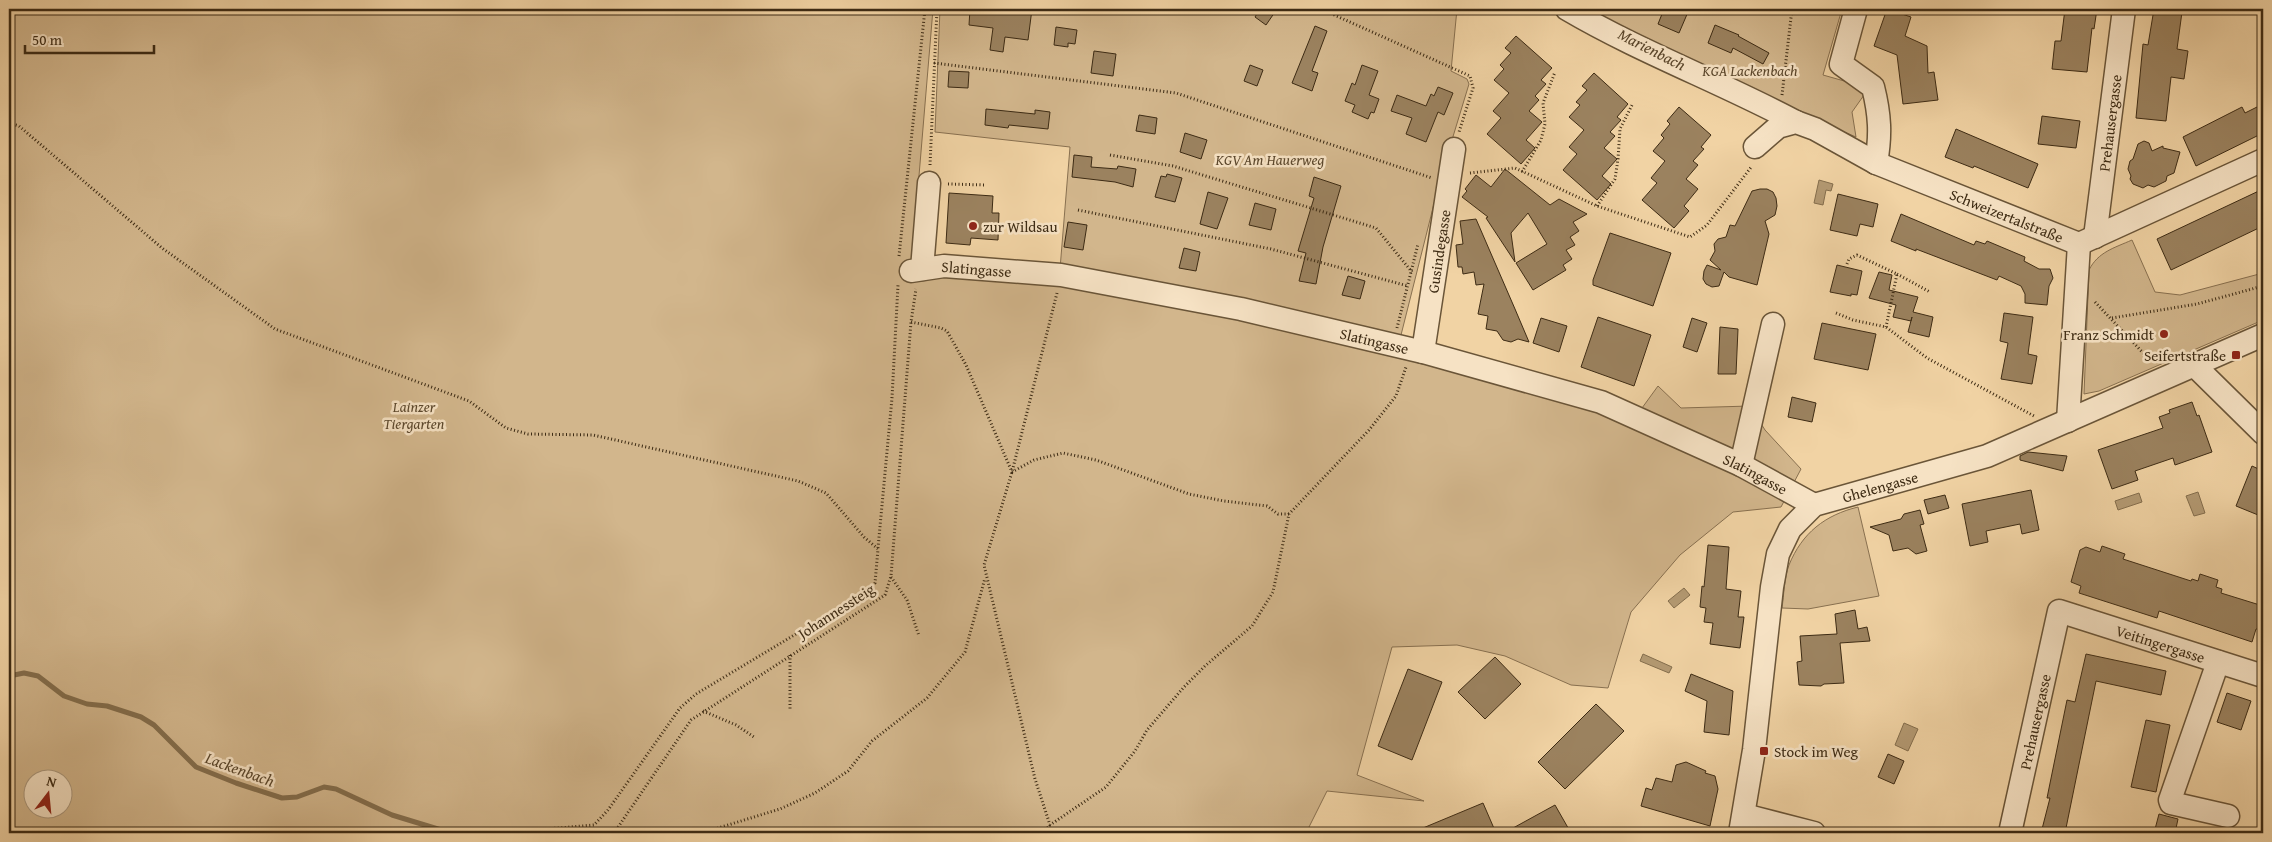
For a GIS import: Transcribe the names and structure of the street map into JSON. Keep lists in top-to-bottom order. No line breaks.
{"streets":{"street":["Prehausergasse","Schweizertalstraße","Gusindegasse","Slatingasse","Ghelengasse","Veitingergasse"],"path":["Johannessteig"]},"crossings":[["Prehausergasse","Schweizertalstraße"],["Prehausergasse","Ghelengasse"],["Prehausergasse","Veitingergasse"],["Gusindegasse","Slatingasse"],["Slatingasse","Ghelengasse"],["Slatingasse","Johannessteig"]],"water":["Marienbach","Lackenbach"],"parks":["KGA Lackenbach","KGV Am Hauerweg","Lainzer Tiergarten"],"places":{"other":["zur Wildsau","Franz Schmidt"],"transit":["Seifertstraße","Stock im Weg"]},"scale_bar":"50 m","north":"top"}
